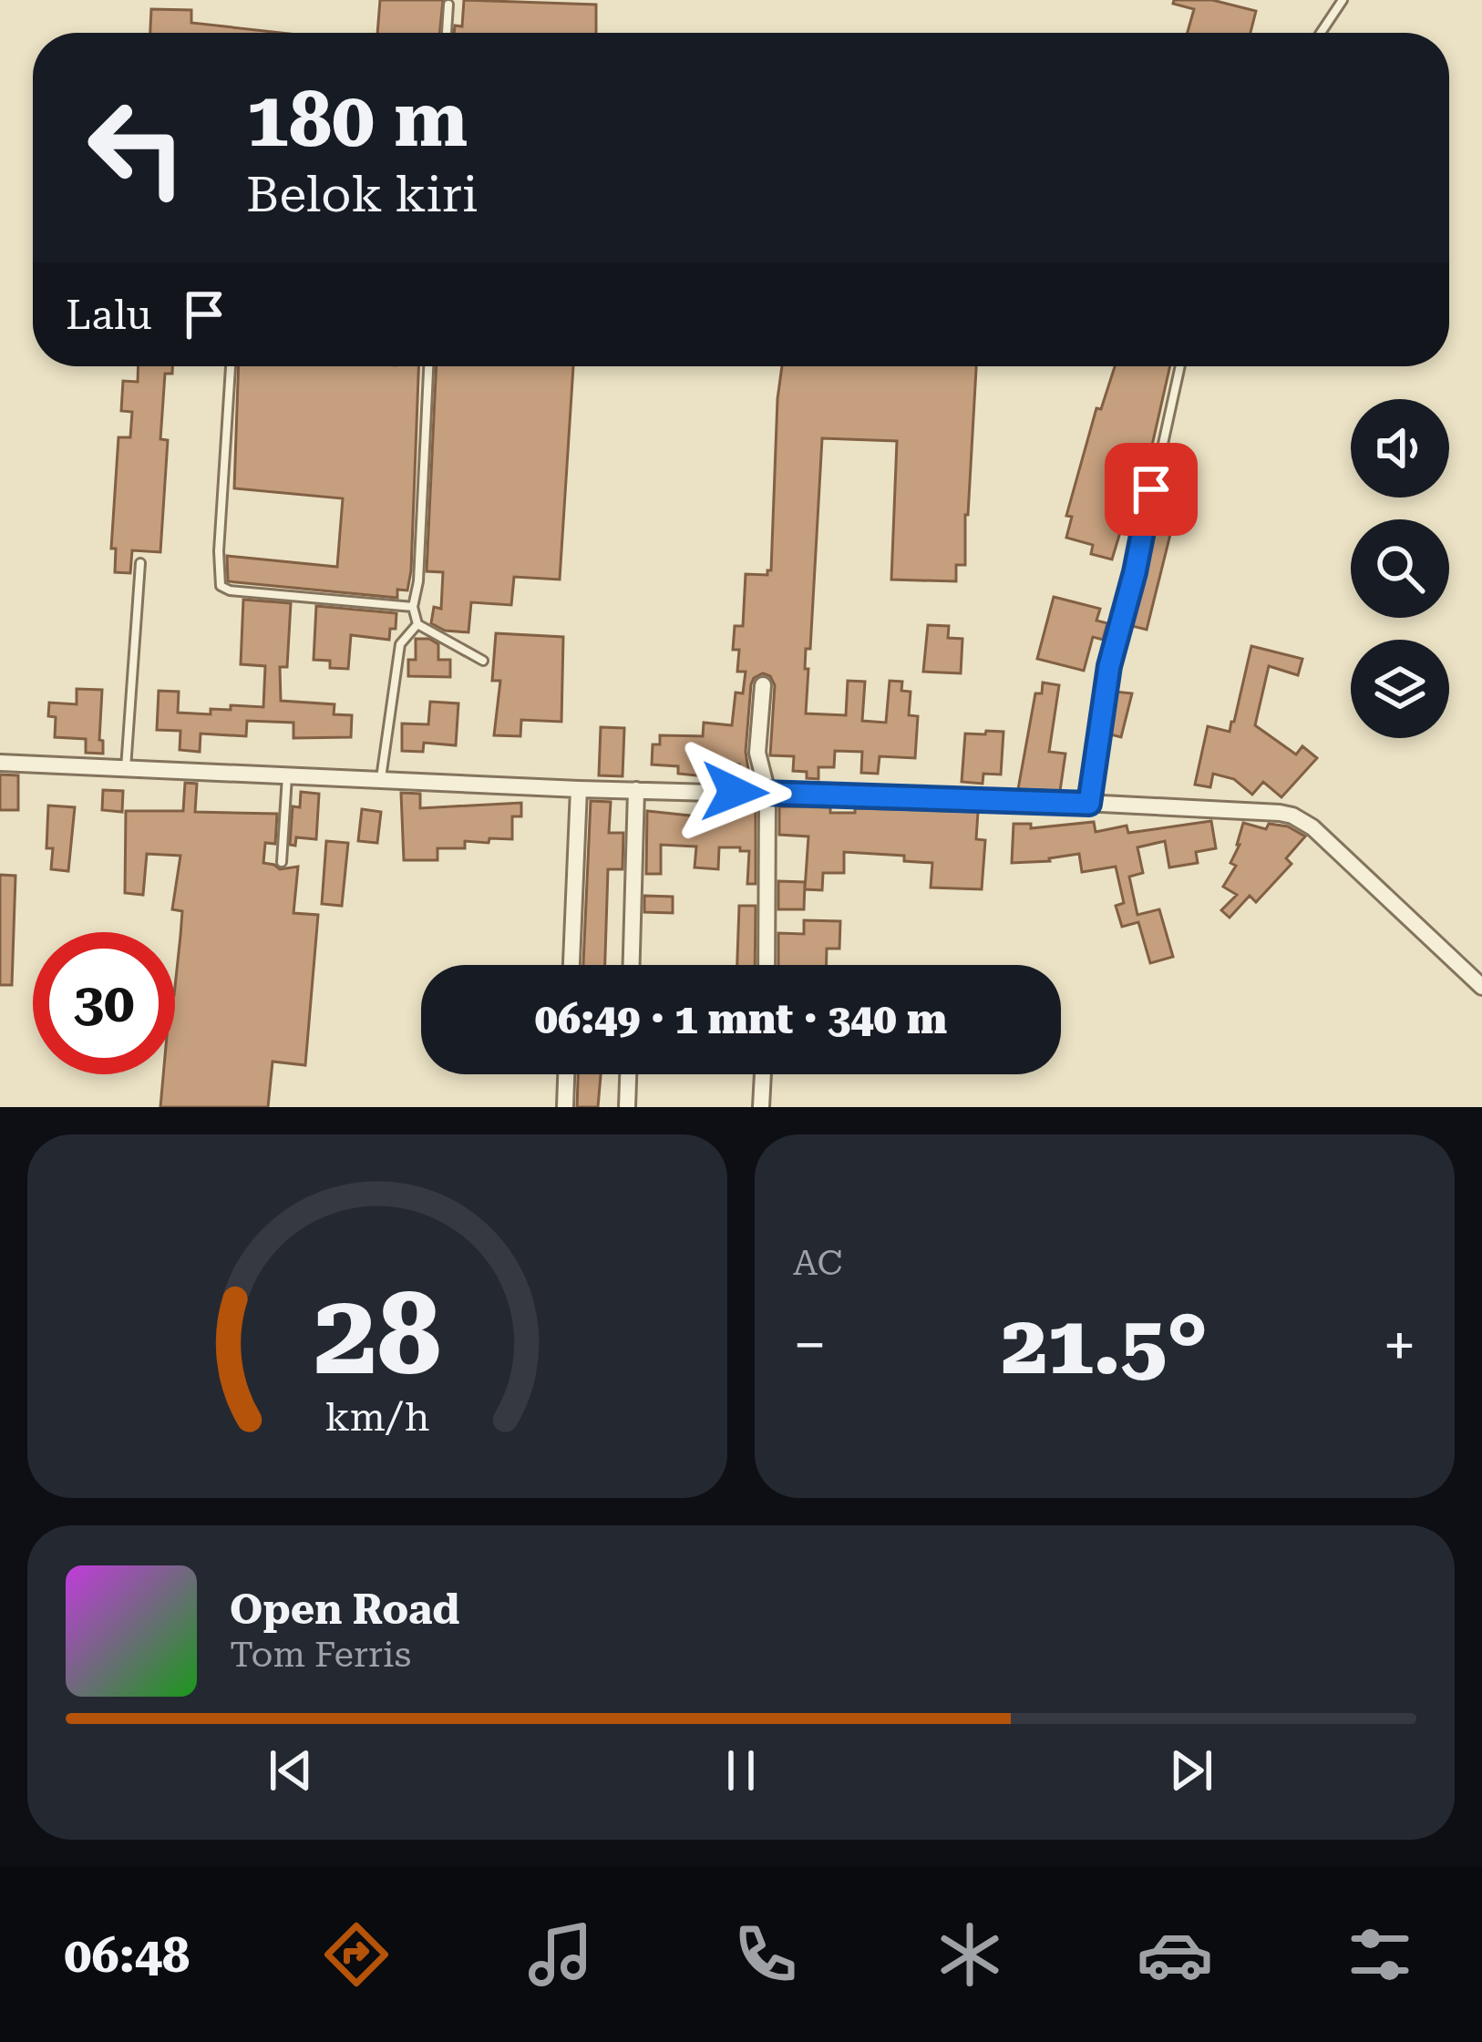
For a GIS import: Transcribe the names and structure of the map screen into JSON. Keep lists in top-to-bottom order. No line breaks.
{"page":{"turn":["180 m","Belok kiri"],"then":"Lalu","limit":"30","trip":"06:49 · 1 mnt · 340 m","tile":"AC","heat":["−","21.5°","+"],"song":["Open Road","Tom Ferris"],"tabs":"06:48","gauge":["28","km/h"]}}
